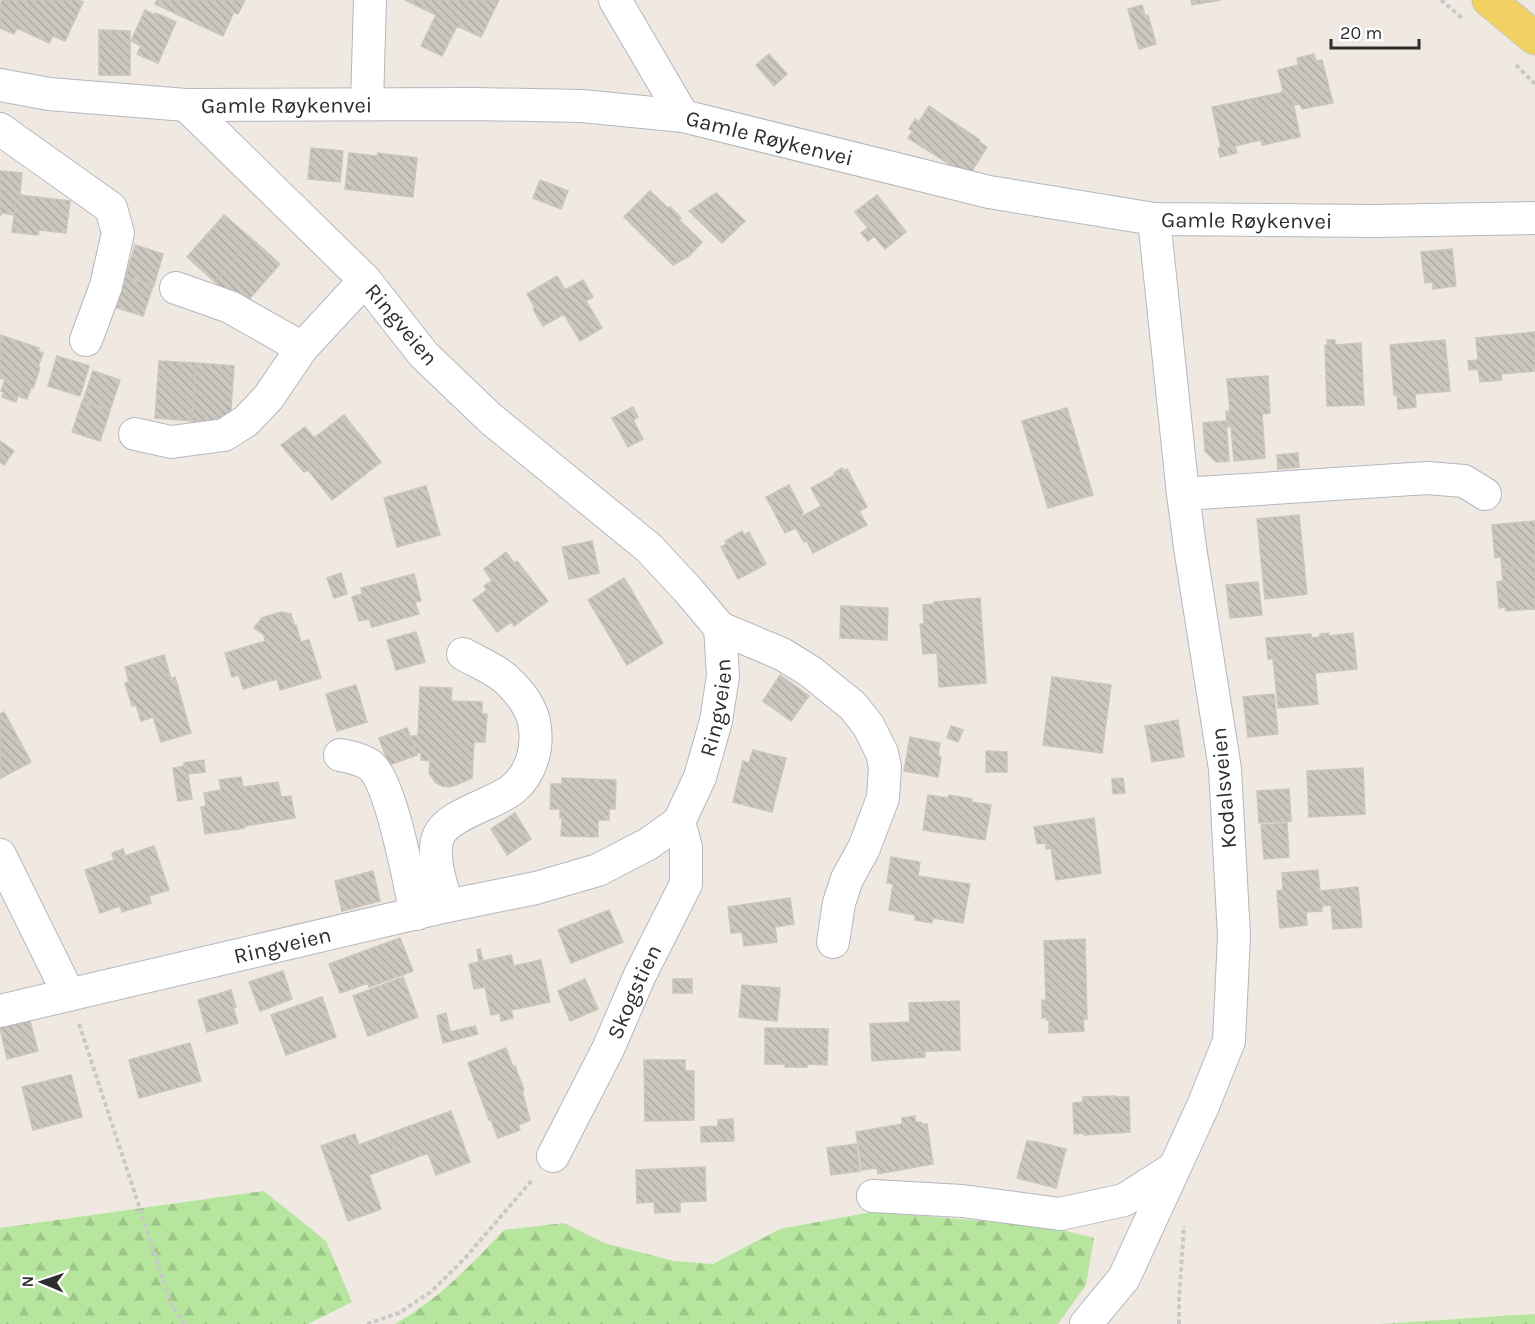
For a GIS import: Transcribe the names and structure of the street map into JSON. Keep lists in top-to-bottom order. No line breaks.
{"streets":{"street":["Gamle Røykenvei","Ringveien","Kodalsveien","Skogstien"]},"crossings":[["Gamle Røykenvei","Ringveien"],["Gamle Røykenvei","Kodalsveien"],["Ringveien","Skogstien"]],"scale_bar":"20 m","north":"left"}
